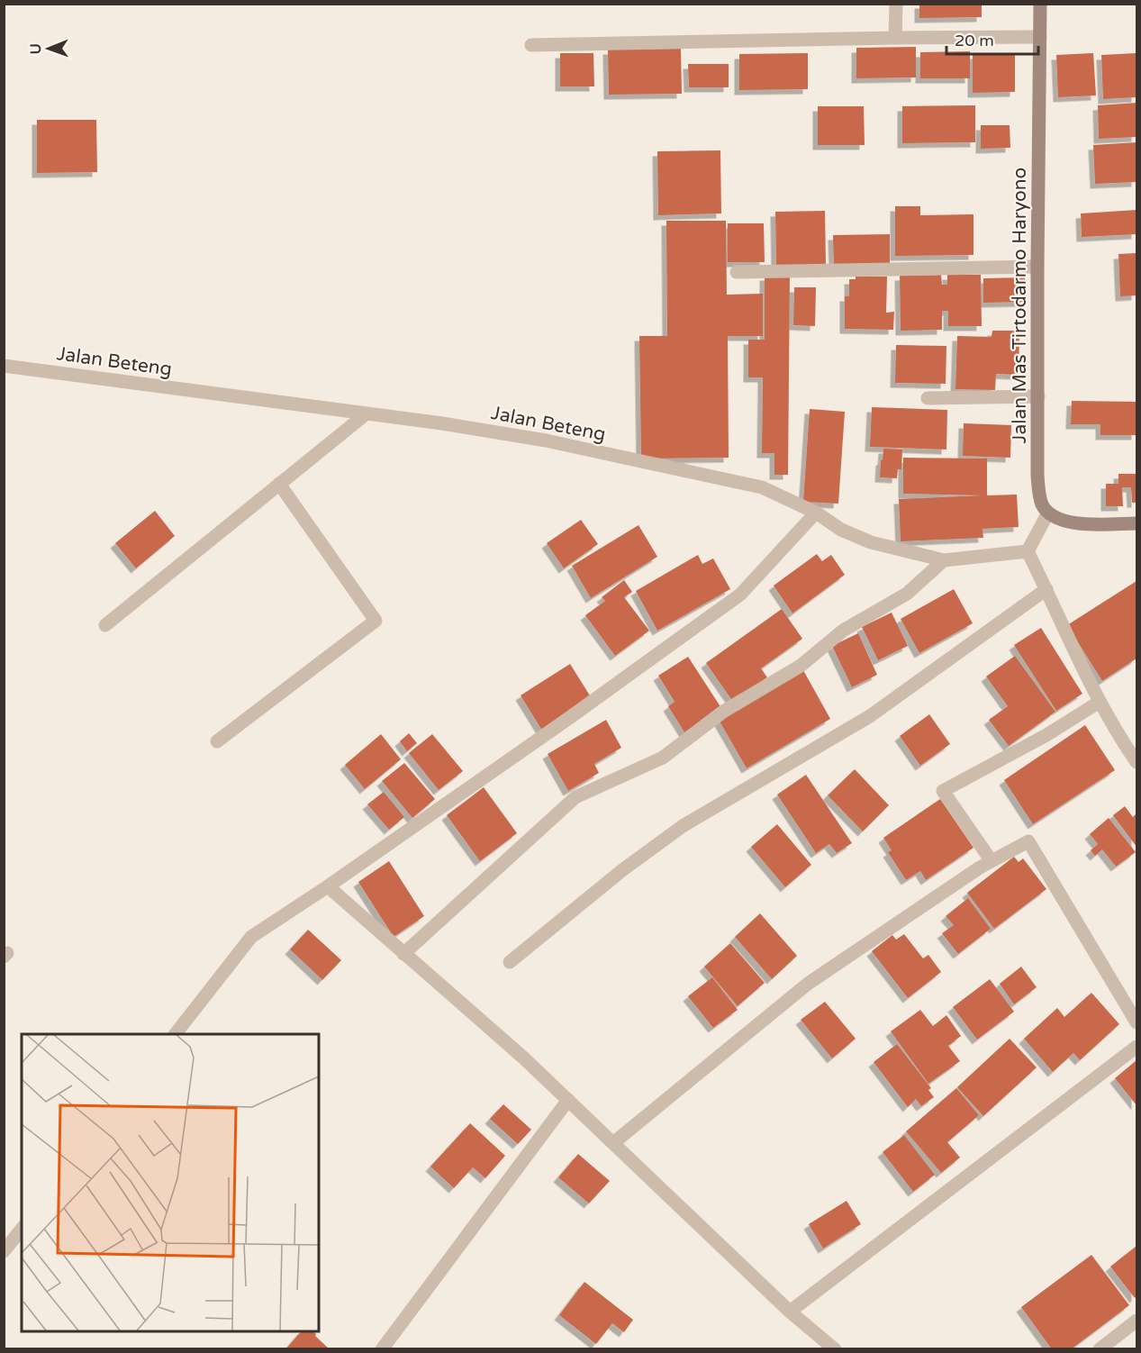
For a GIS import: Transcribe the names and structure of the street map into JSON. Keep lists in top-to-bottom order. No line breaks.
{"streets":{"street":["Jalan Mas Tirtodarmo Haryono","Jalan Beteng"]},"scale_bar":"20 m","north":"left"}
